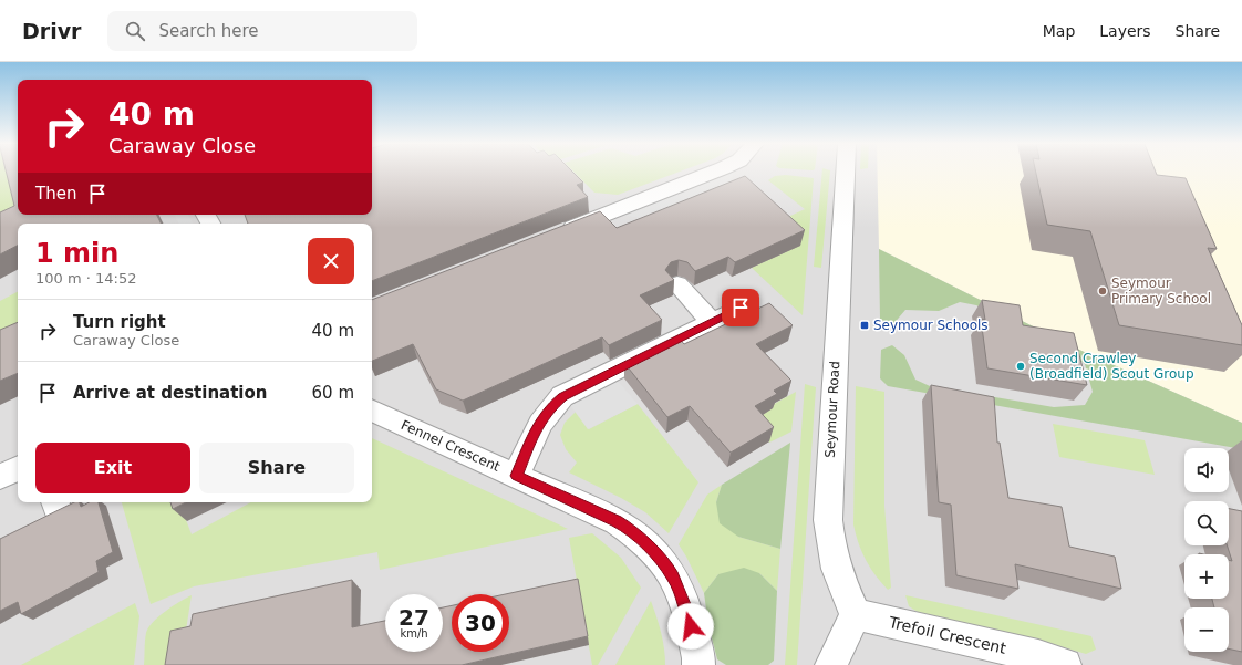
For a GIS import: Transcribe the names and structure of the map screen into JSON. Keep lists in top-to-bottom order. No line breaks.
{"streets":{"street":["Seymour Road","Fennel Crescent","Trefoil Crescent"]},"crossings":[["Seymour Road","Trefoil Crescent"]],"places":{"other":["Seymour Primary School","Second Crawley (Broadfield) Scout Group"],"transit":["Seymour Schools"]},"page":{"header":"Drivr","search":"Search here","nav":["Map","Layers","Share"],"turn":["40 m","Caraway Close"],"then":"Then","heading":["1 min","100 m · 14:52"],"list":[{"name":"Turn right","note":"Caraway Close","value":"40 m"},{"name":"Arrive at destination","value":"60 m"}],"buttons":["Exit","Share"],"map_buttons":["+","−"],"speed":"27 km/h","limit":"30"}}
